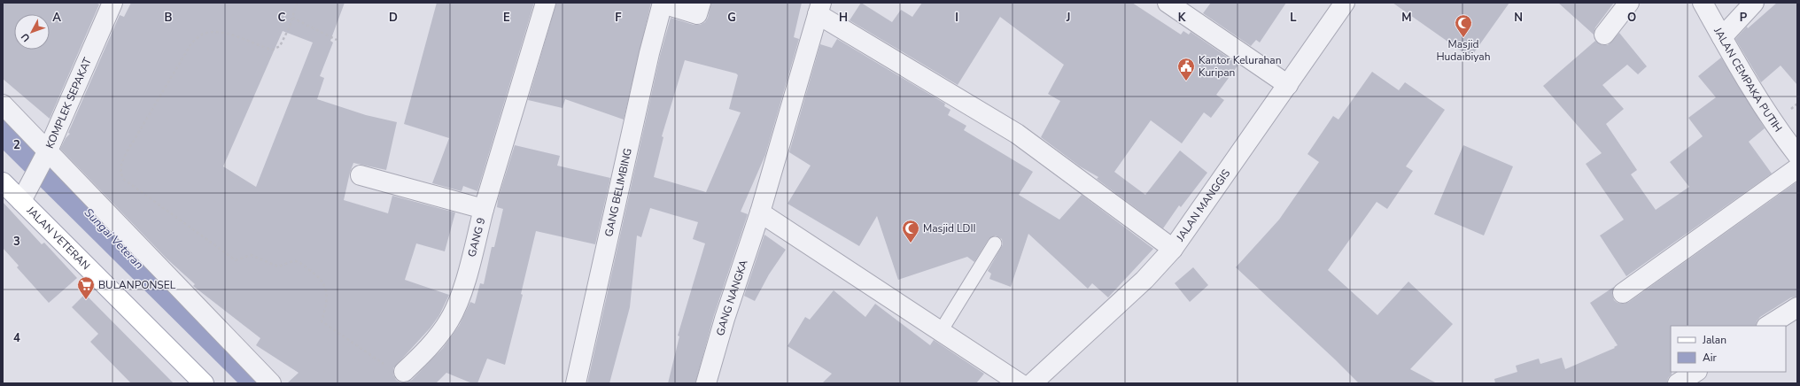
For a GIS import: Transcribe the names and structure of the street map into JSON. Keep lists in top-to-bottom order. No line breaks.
{"streets":{"main road":["JALAN VETERAN"],"street":["JALAN CEMPAKA PUTIH","KOMPLEK SEPAKAT","GANG BELIMBING","JALAN MANGGIS","GANG 9","GANG NANGKA"]},"crossings":[["KOMPLEK SEPAKAT","JALAN VETERAN"]],"water":["Sungai Veteran"],"places":{"mosque":["Masjid Hudaibiyah","Masjid LDII"],"public building":["Kantor Kelurahan Kuripan"],"supermarket":["BULANPONSEL"]},"legend":["Jalan","Air"],"north":"bottom left","grid":{"columns":["A","B","C","D","E","F","G","H","I","J","K","L","M","N","O","P"],"rows":["2","3","4"]}}
